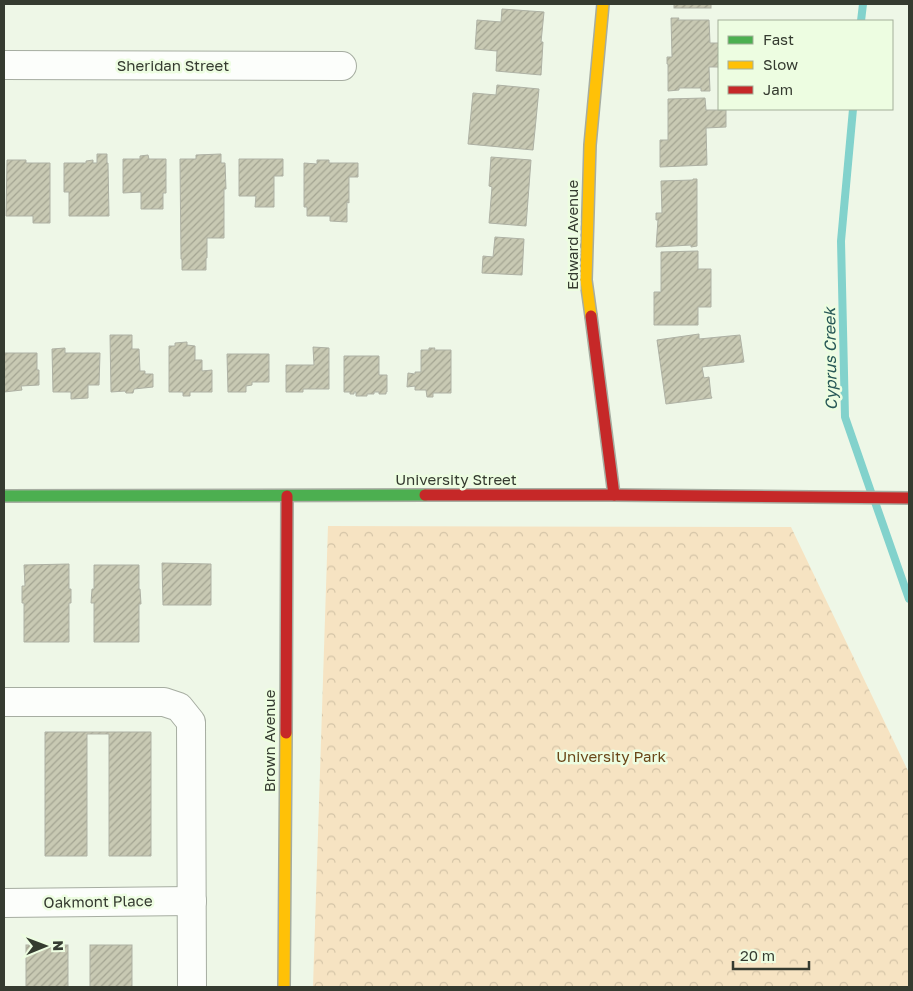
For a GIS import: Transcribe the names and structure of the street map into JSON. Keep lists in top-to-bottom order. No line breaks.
{"streets":{"street":["Sheridan Street","Edward Avenue","University Street","Brown Avenue","Oakmont Place"]},"crossings":[["Edward Avenue","University Street"],["University Street","Brown Avenue"]],"water":["Cyprus Creek"],"parks":["University Park"],"legend":["Fast","Slow","Jam"],"scale_bar":"20 m","north":"right"}
